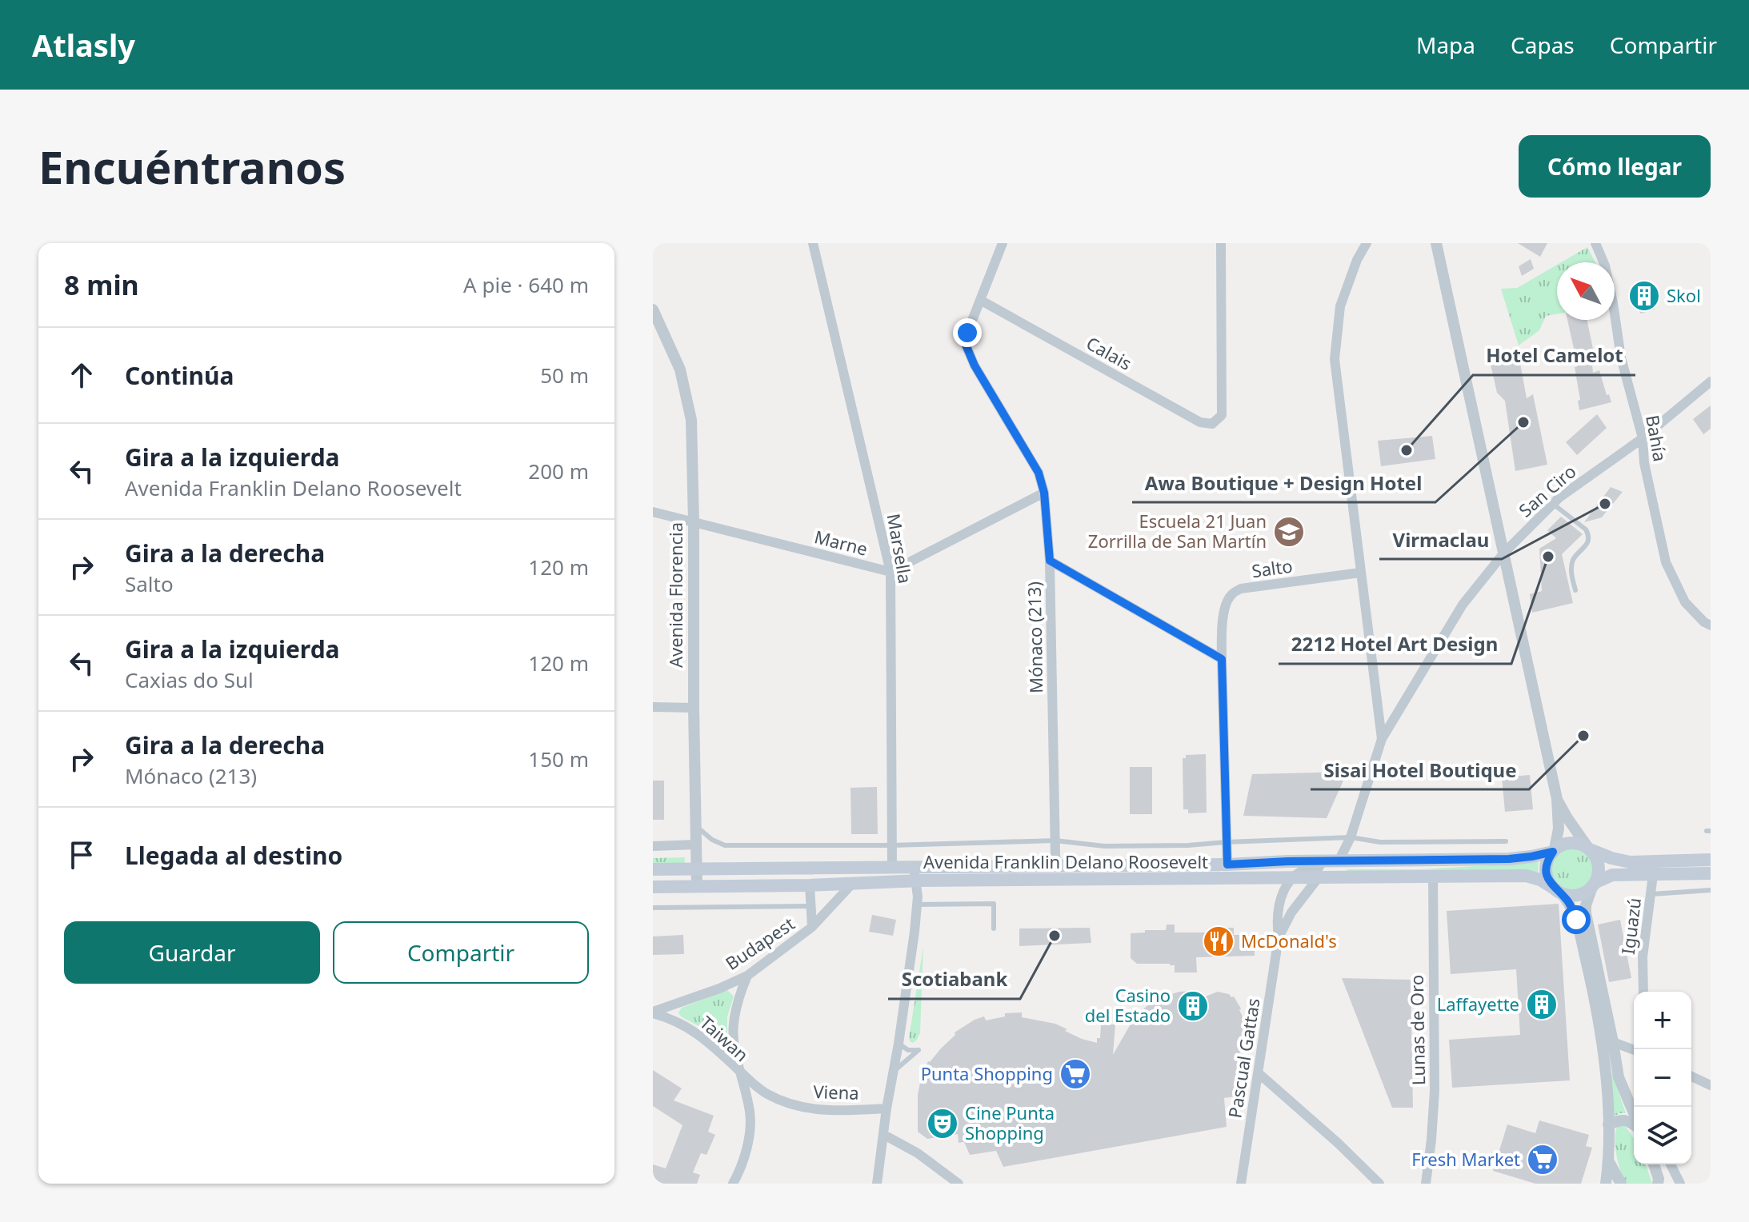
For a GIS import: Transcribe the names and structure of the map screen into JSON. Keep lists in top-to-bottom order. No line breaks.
{"streets":{"main road":["Avenida Franklin Delano Roosevelt"],"street":["Calais","Bahía","San Ciro","Marne","Marsella","Salto","Avenida Florencia","Mónaco (213)","Iguazú","Budapest","Lunas de Oro","Taiwan","Pascual Gattas","Viena"]},"crossings":[["Calais","Mónaco (213)"],["Bahía","San Ciro"],["San Ciro","Avenida Franklin Delano Roosevelt"],["Marne","Marsella"],["Marne","Avenida Florencia"],["Marsella","Avenida Franklin Delano Roosevelt"],["Salto","Avenida Franklin Delano Roosevelt"],["Avenida Florencia","Avenida Franklin Delano Roosevelt"],["Mónaco (213)","Avenida Franklin Delano Roosevelt"],["Avenida Franklin Delano Roosevelt","Budapest"],["Avenida Franklin Delano Roosevelt","Lunas de Oro"],["Avenida Franklin Delano Roosevelt","Pascual Gattas"],["Budapest","Taiwan"],["Taiwan","Viena"]],"places":{"building":["Skol","Laffayette","Casino del Estado"],"other":["Awa Boutique + Design Hotel","Hotel Camelot","Virmaclau","2212 Hotel Art Design","Sisai Hotel Boutique","Scotiabank"],"school or university":["Escuela 21 Juan Zorrilla de San Martín"],"restaurant":["McDonald's"],"supermarket":["Punta Shopping","Fresh Market"],"theatre":["Cine Punta Shopping"]},"north":"top left","page":{"header":"Atlasly","nav":["Mapa","Capas","Compartir"],"buttons":["Cómo llegar",["Guardar","Compartir"]],"title":"Encuéntranos","heading":["8 min","A pie · 640 m"],"list":[["Continúa","50 m"],["Gira a la izquierda","Avenida Franklin Delano Roosevelt","200 m"],["Gira a la derecha","Salto","120 m"],["Gira a la izquierda","Caxias do Sul","120 m"],["Gira a la derecha","Mónaco (213)","150 m"],"Llegada al destino"],"map_buttons":["+","−"]}}
